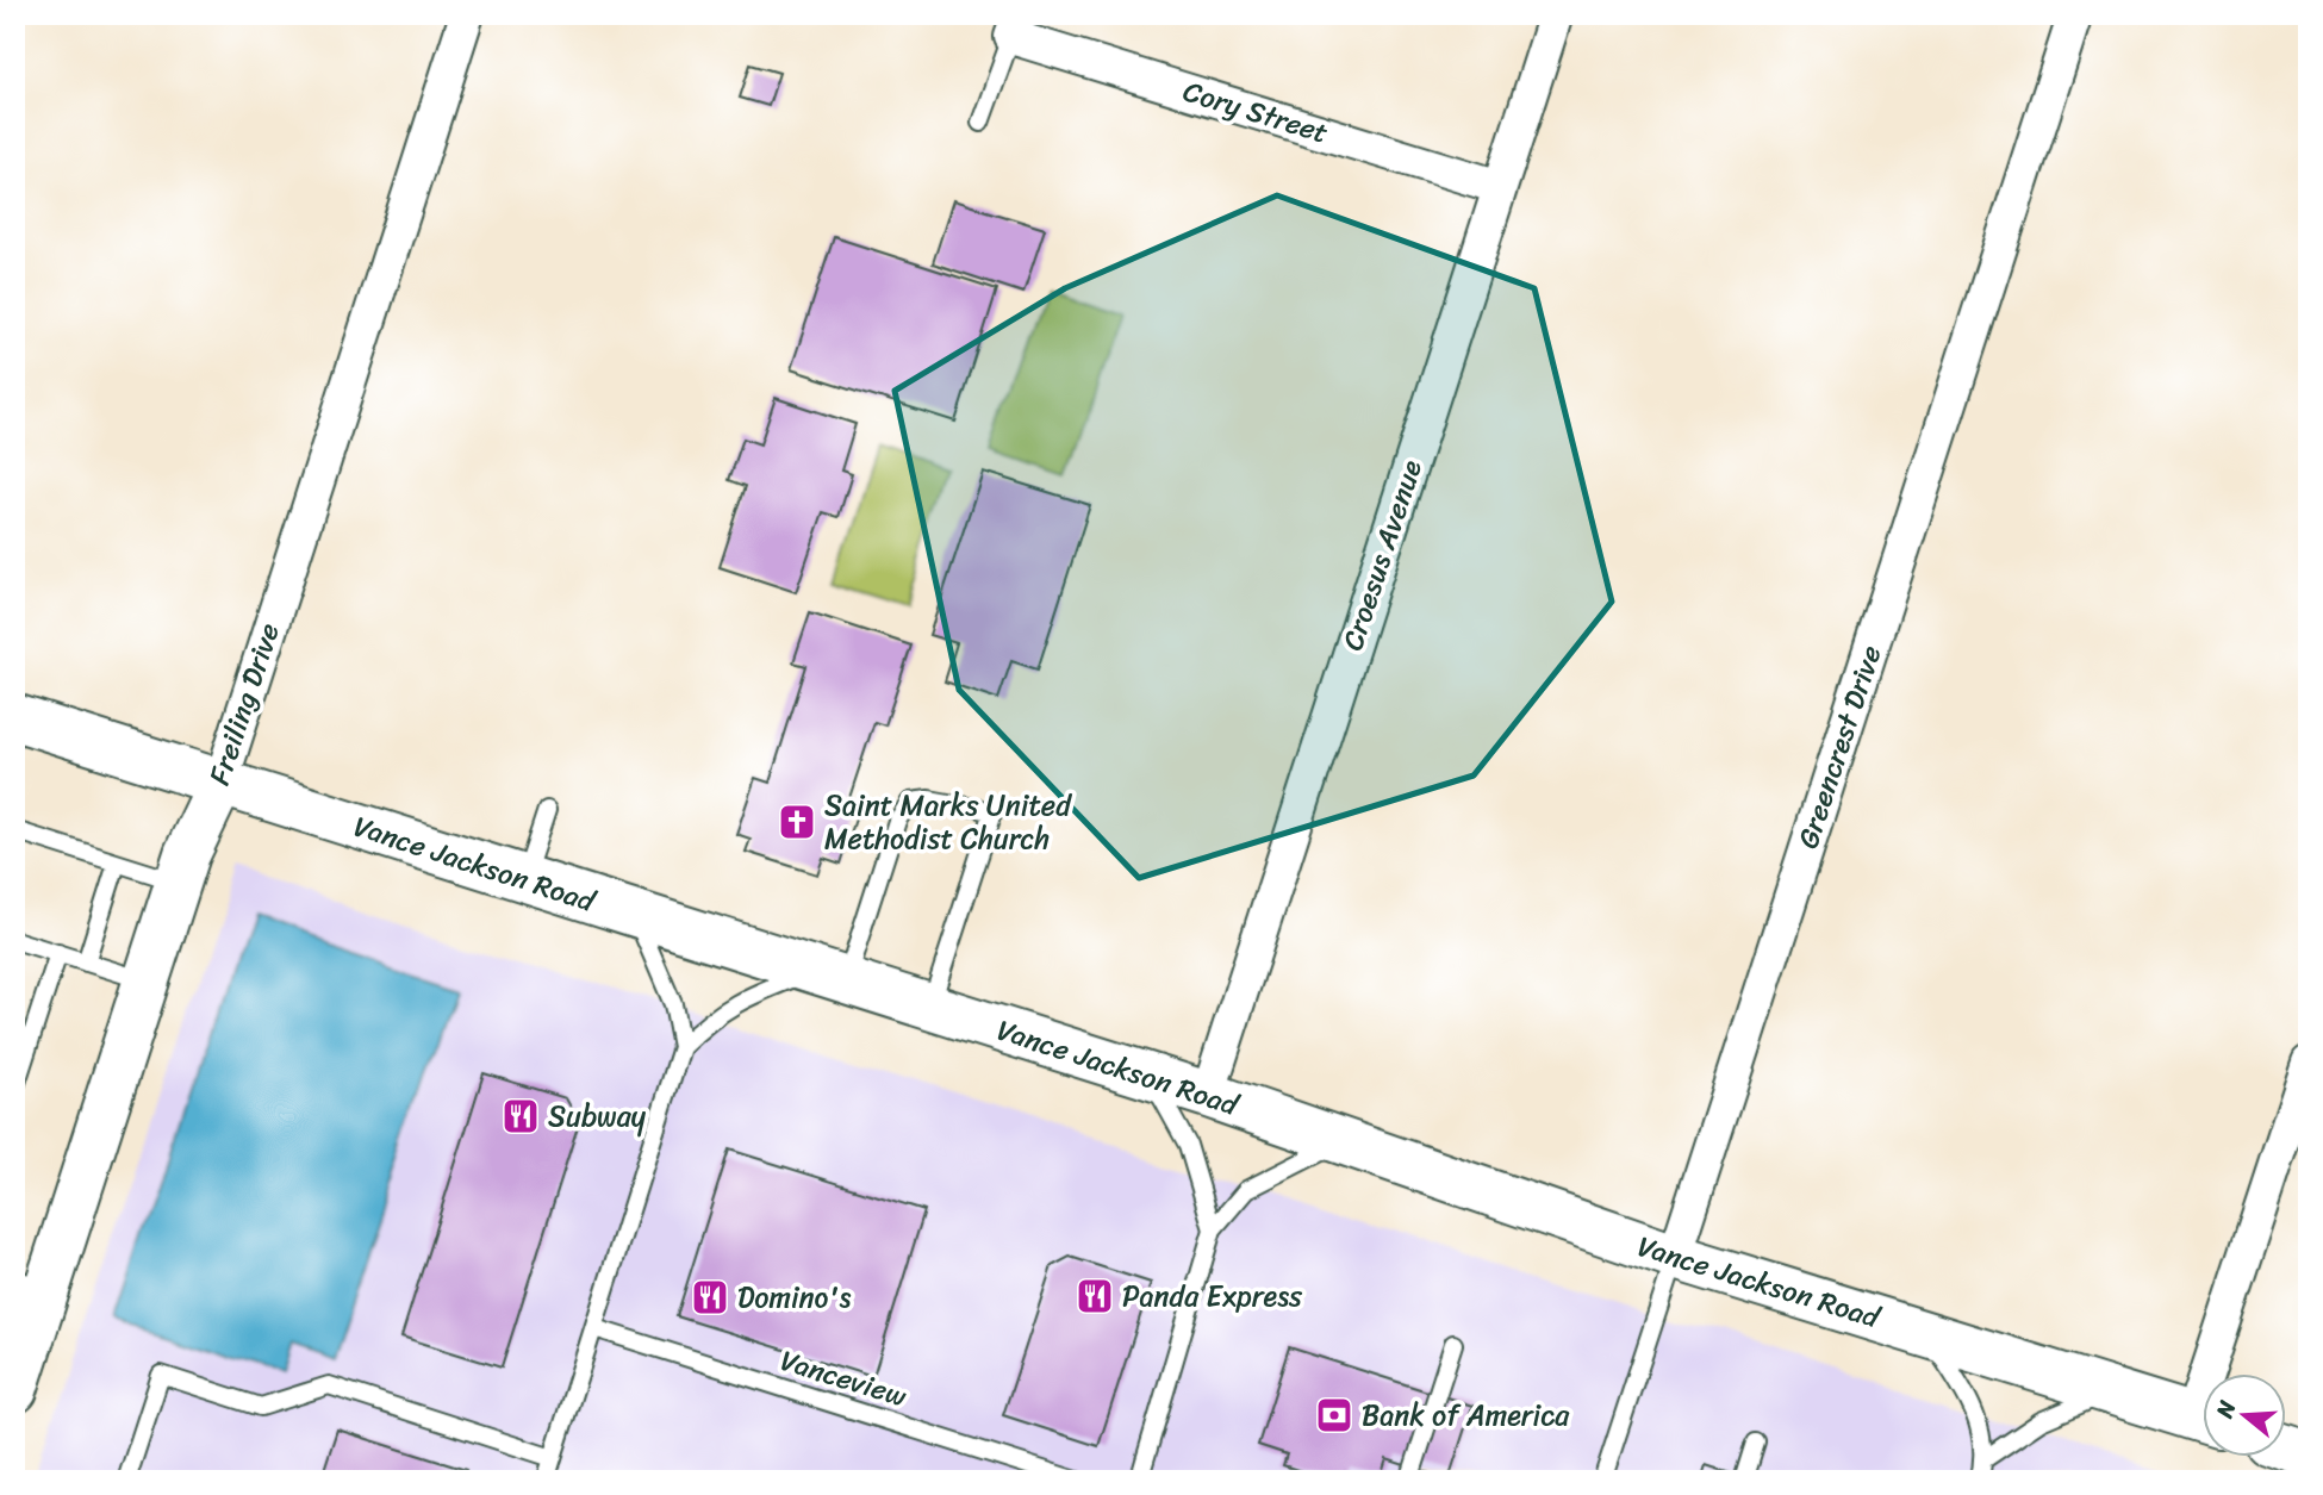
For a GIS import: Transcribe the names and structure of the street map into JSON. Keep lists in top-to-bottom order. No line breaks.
{"streets":{"main road":["Freiling Drive","Vance Jackson Road"],"street":["Cory Street","Croesus Avenue","Greencrest Drive"],"lane":["Vanceview"]},"crossings":[["Cory Street","Croesus Avenue"],["Croesus Avenue","Vance Jackson Road"],["Freiling Drive","Vance Jackson Road"],["Greencrest Drive","Vance Jackson Road"]],"places":{"church":["Saint Marks United Methodist Church"],"restaurant":["Subway","Panda Express","Domino's"],"bank":["Bank of America"]},"north":"left"}
